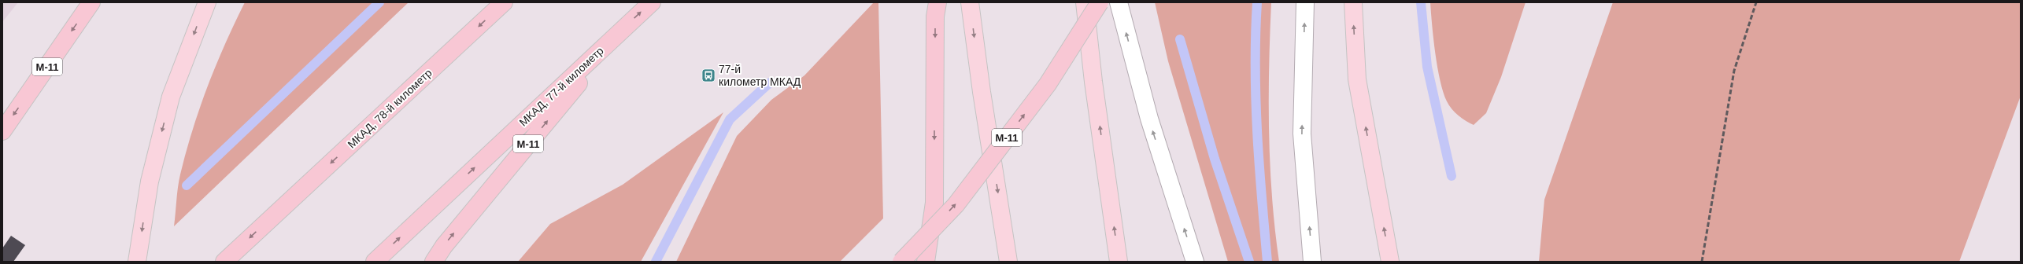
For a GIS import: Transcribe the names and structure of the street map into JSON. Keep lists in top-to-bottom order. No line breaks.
{"streets":{"highway":["М-11","МКАД, 77-й километр","МКАД, 78-й километр"]},"crossings":[["М-11","МКАД, 77-й километр"]],"places":{"bus stop":["77-й километр МКАД"]}}
